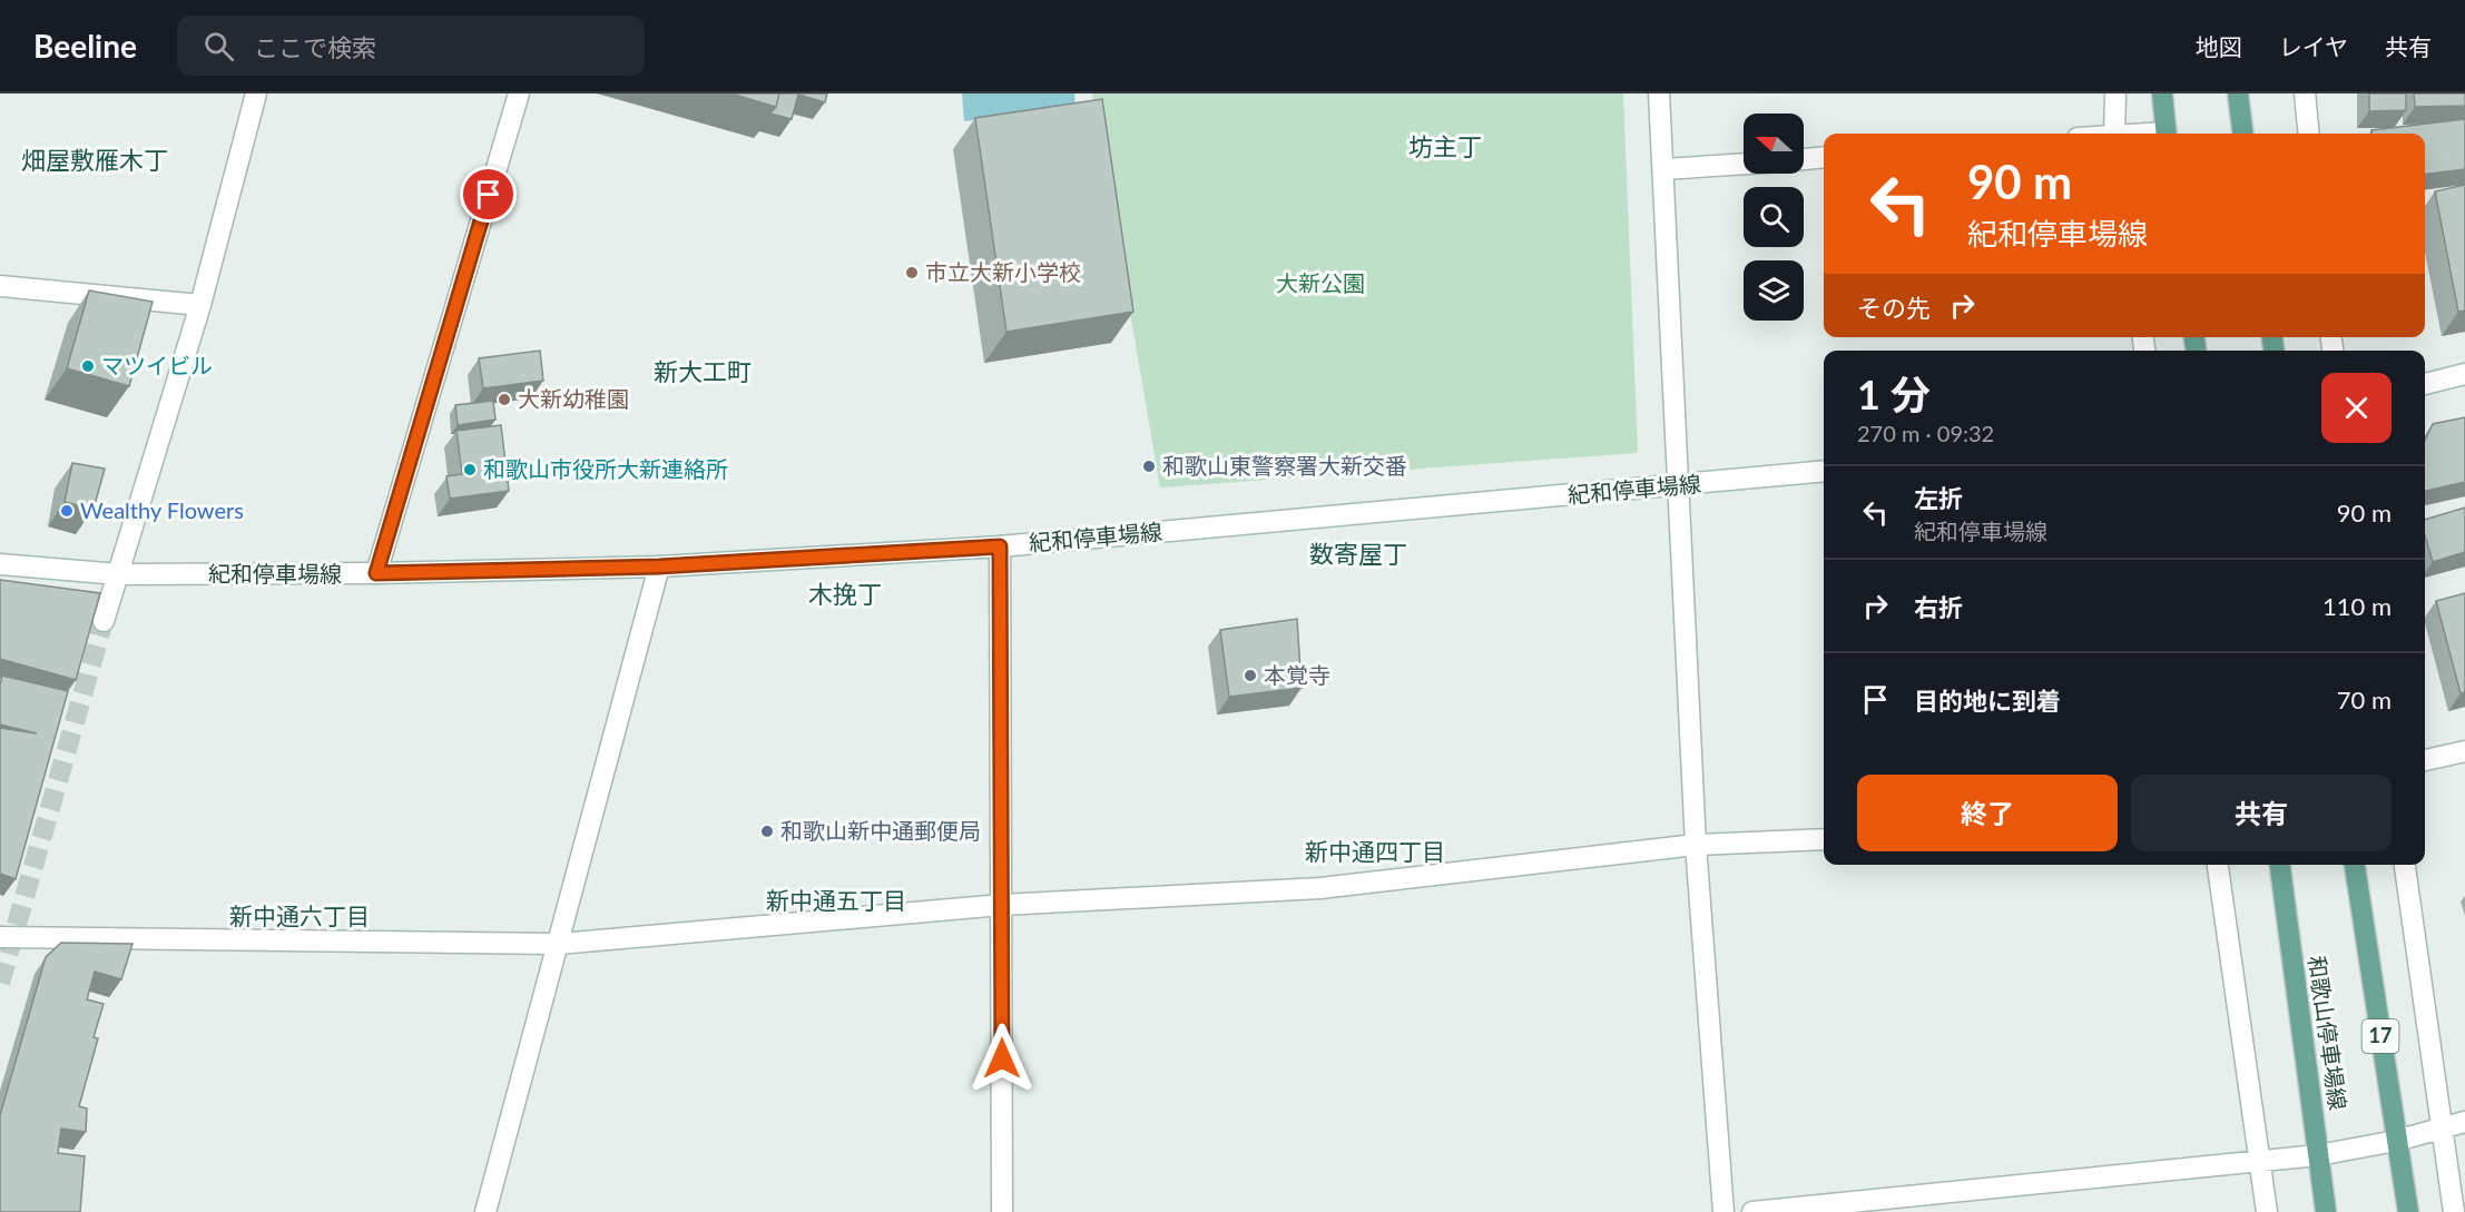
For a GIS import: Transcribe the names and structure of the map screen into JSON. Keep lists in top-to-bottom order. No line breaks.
{"streets":{"main road":["和歌山停車場線","17"],"street":["紀和停車場線"]},"districts":["坊主丁","畑屋敷雁木丁","新大工町","数寄屋丁","木挽丁","新中通四丁目","新中通五丁目","新中通六丁目"],"parks":["大新公園"],"places":["市立大新小学校","マツイビル","大新幼稚園","和歌山東警察署大新交番","和歌山市役所大新連絡所","Wealthy Flowers","本覚寺","和歌山新中通郵便局"],"north":"left","page":{"header":"Beeline","search":"ここで検索","nav":["地図","レイヤ","共有"],"turn":["90 m","紀和停車場線"],"then":"その先","heading":["1 分","270 m · 09:32"],"list":[{"name":"左折","note":"紀和停車場線","value":"90 m"},{"name":"右折","value":"110 m"},{"name":"目的地に到着","value":"70 m"}],"buttons":["終了","共有"]}}
